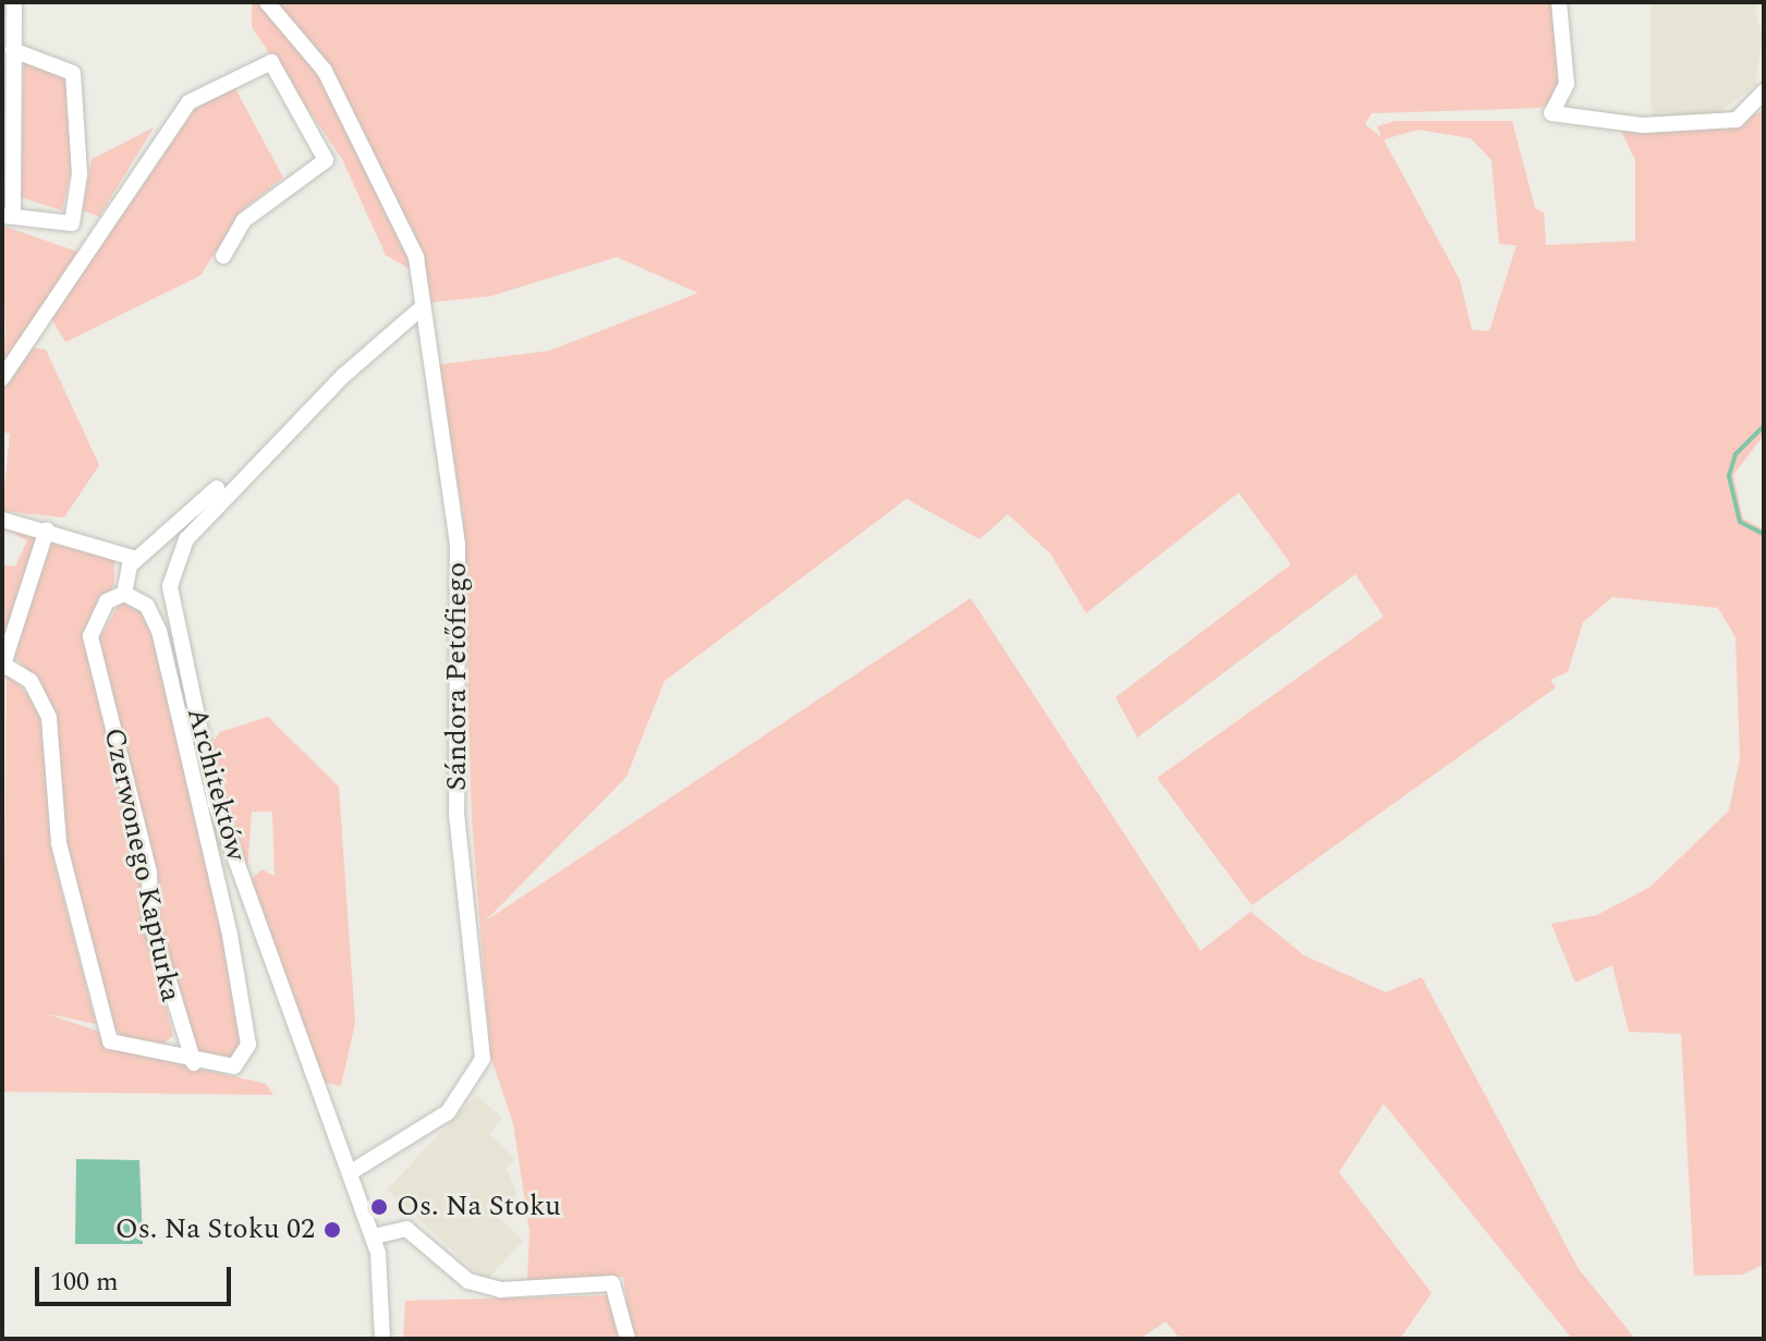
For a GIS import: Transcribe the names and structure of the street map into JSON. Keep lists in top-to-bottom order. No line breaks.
{"streets":{"street":["Sándora Petőfiego","Architektów","Czerwonego Kapturka"]},"crossings":[["Sándora Petőfiego","Architektów"]],"places":["Os. Na Stoku","Os. Na Stoku 02"],"scale_bar":"100 m"}
